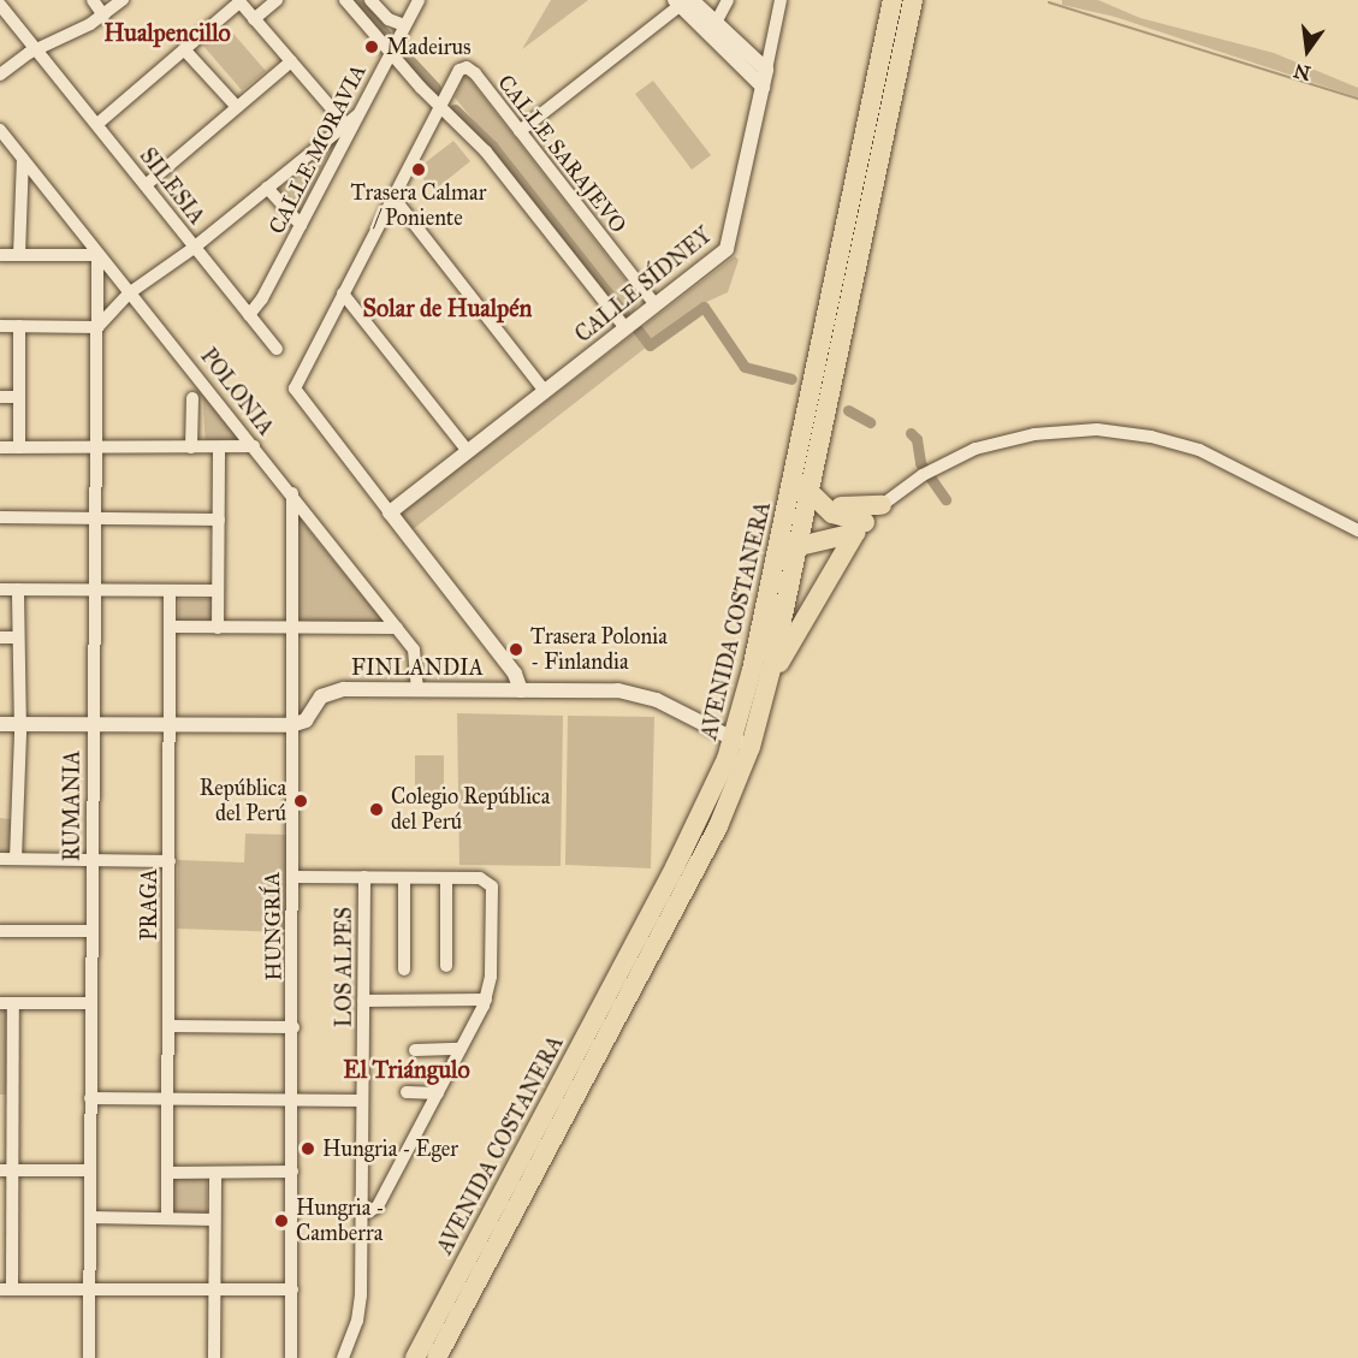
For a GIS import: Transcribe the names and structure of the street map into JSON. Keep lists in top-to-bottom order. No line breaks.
{"streets":{"main road":["AVENIDA COSTANERA"],"street":["CALLE MORAVIA","CALLE SARAJEVO","SILESIA","CALLE SÍDNEY","POLONIA","FINLANDIA","RUMANIA","PRAGA","HUNGRÍA","LOS ALPES"]},"crossings":[["CALLE MORAVIA","SILESIA"],["CALLE SARAJEVO","CALLE SÍDNEY"],["POLONIA","FINLANDIA"],["POLONIA","RUMANIA"],["POLONIA","HUNGRÍA"],["AVENIDA COSTANERA","FINLANDIA"],["FINLANDIA","HUNGRÍA"]],"districts":["Hualpencillo","Solar de Hualpén","El Triángulo"],"places":["Madeirus","Trasera Calmar / Poniente","Trasera Polonia - Finlandia","República del Perú","Colegio República del Perú","Hungria - Eger","Hungria - Camberra"],"north":"bottom"}
